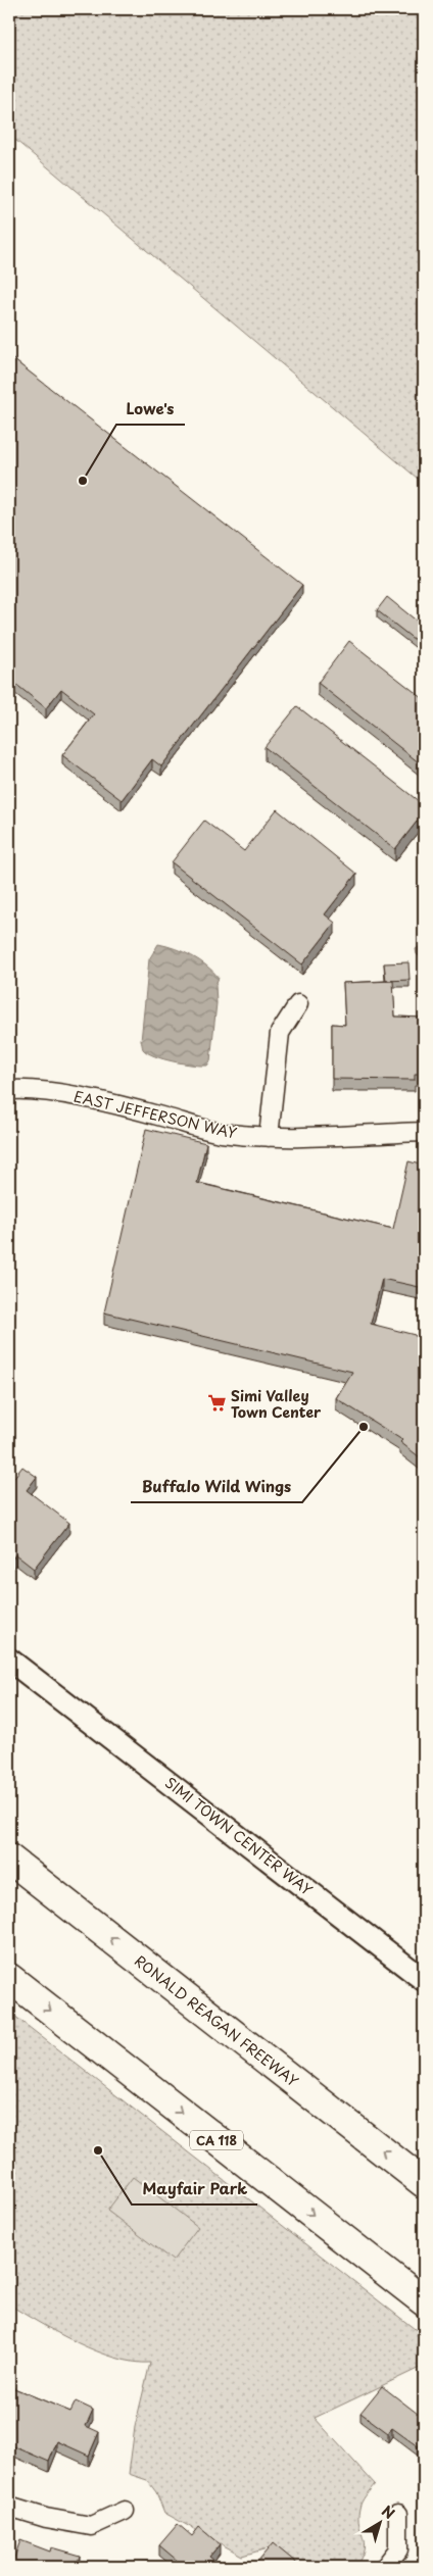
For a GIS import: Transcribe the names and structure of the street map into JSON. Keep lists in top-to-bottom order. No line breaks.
{"streets":{"highway":["RONALD REAGAN FREEWAY","CA 118"],"street":["EAST JEFFERSON WAY","SIMI TOWN CENTER WAY"]},"places":{"other":["Lowe's","Buffalo Wild Wings","Mayfair Park"],"supermarket":["Simi Valley Town Center"]},"north":"top right"}
